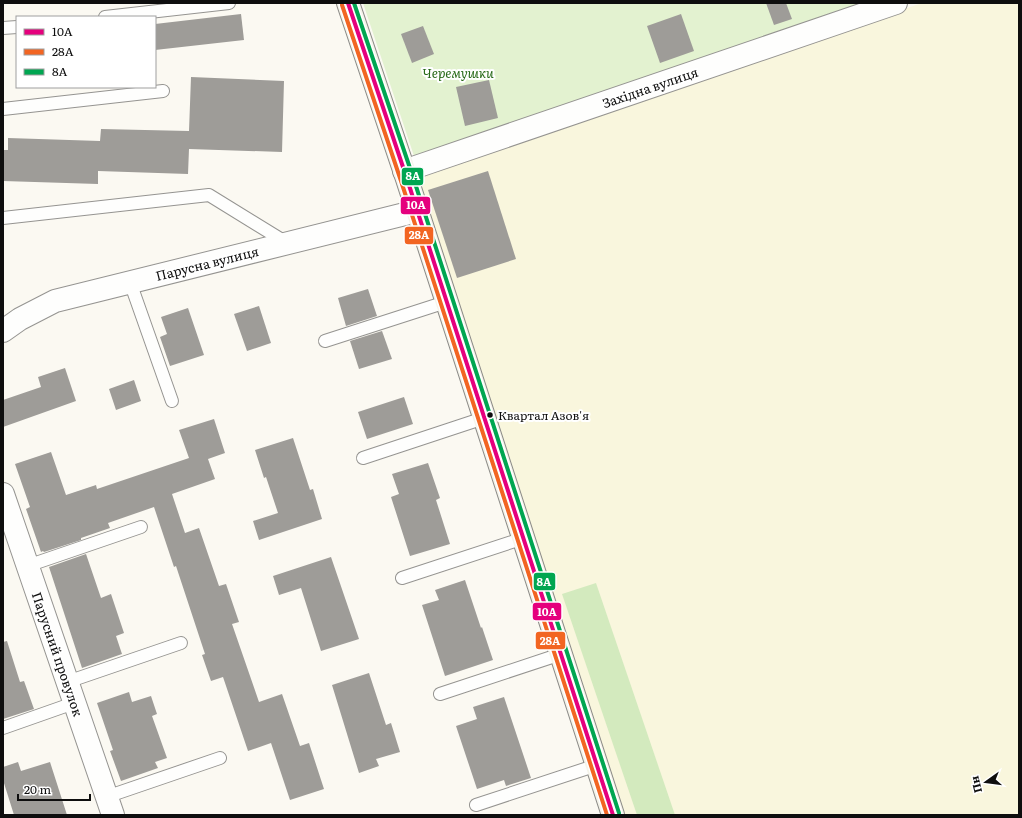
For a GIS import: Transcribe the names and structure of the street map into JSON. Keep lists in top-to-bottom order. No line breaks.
{"streets":{"street":["Західна вулиця","Парусна вулиця","Парусний провулок"]},"parks":["Черемушки"],"places":["Квартал Азов'я"],"lines":["transit line 10А","transit line 8А","transit line 28А"],"legend":["10А","28А","8А"],"scale_bar":"20 m","north":"left"}
